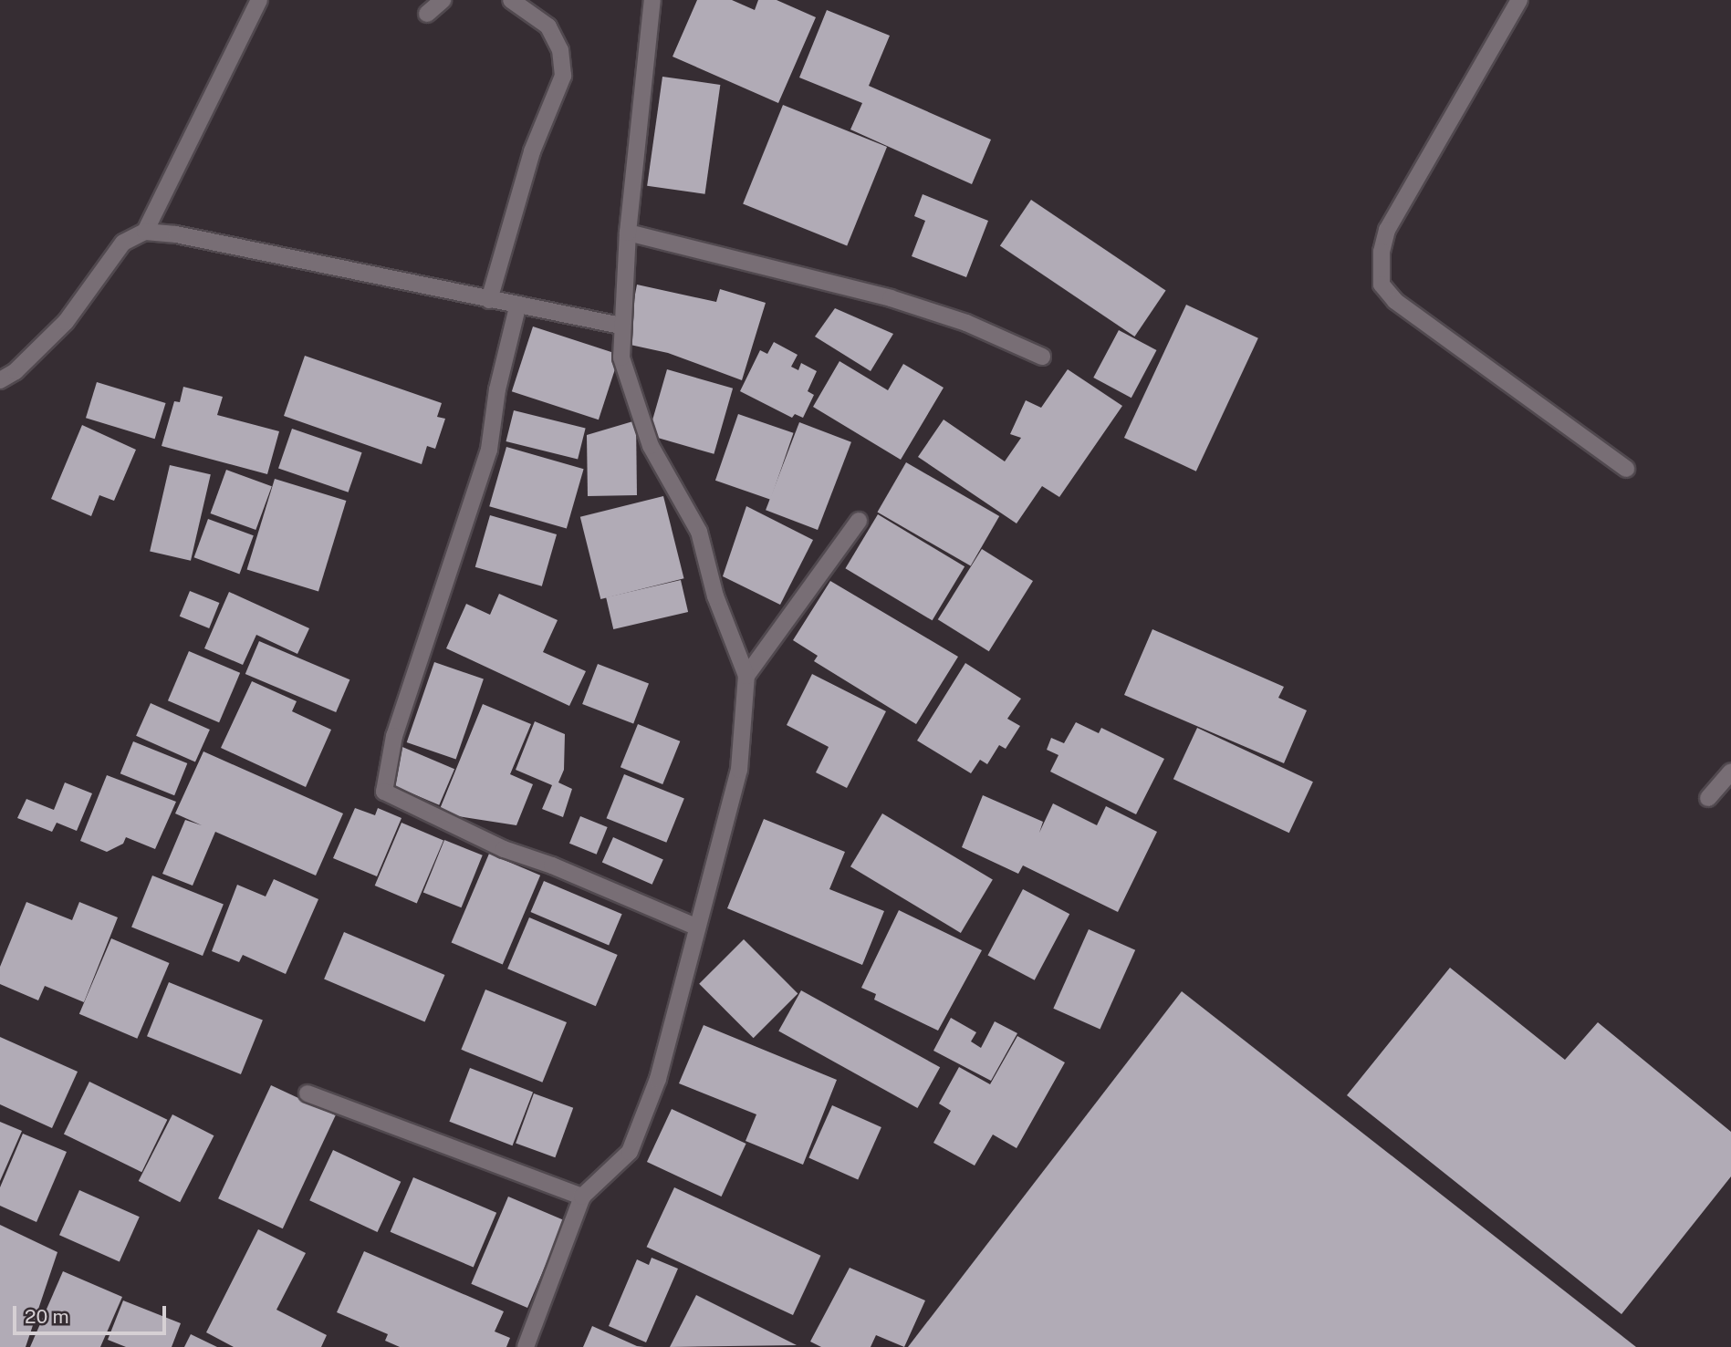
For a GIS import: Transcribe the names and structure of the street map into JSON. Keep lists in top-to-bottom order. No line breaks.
{"scale_bar":"20 m"}
